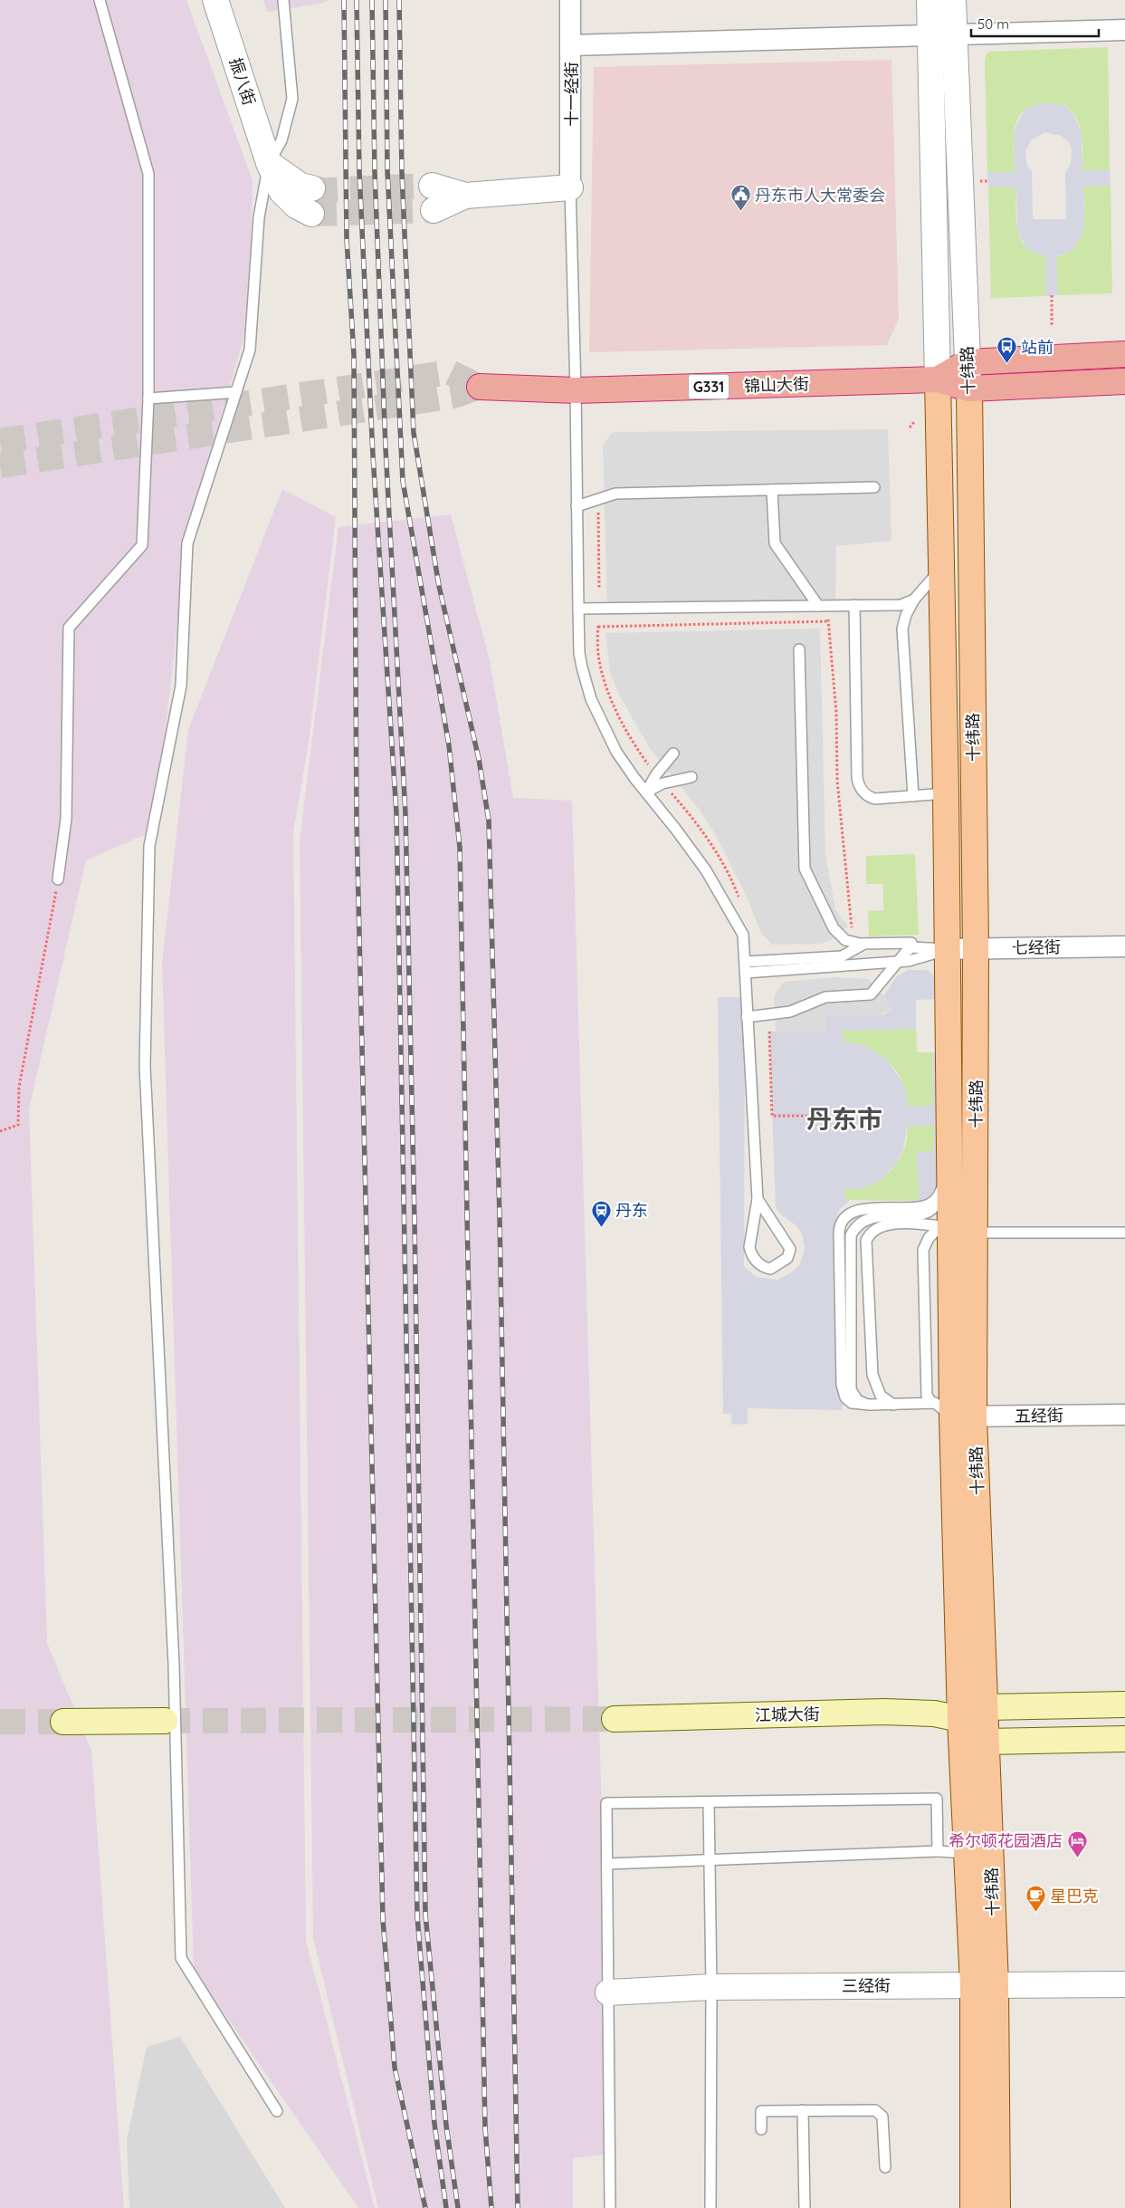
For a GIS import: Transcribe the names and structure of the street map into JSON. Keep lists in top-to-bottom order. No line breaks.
{"streets":{"highway":["锦山大街","G331"],"main road":["十纬路","江城大街"],"street":["振八街","十一经街","七经街","五经街","三经街"]},"crossings":[["十纬路","锦山大街"],["十纬路","七经街"],["十纬路","五经街"],["十纬路","江城大街"],["十纬路","三经街"]],"districts":["丹东市"],"places":{"public building":["丹东市人大常委会"],"bus stop":["站前"],"station":["丹东"],"hotel":["希尔顿花园酒店"],"cafe":["星巴克"]},"scale_bar":"50 m"}
